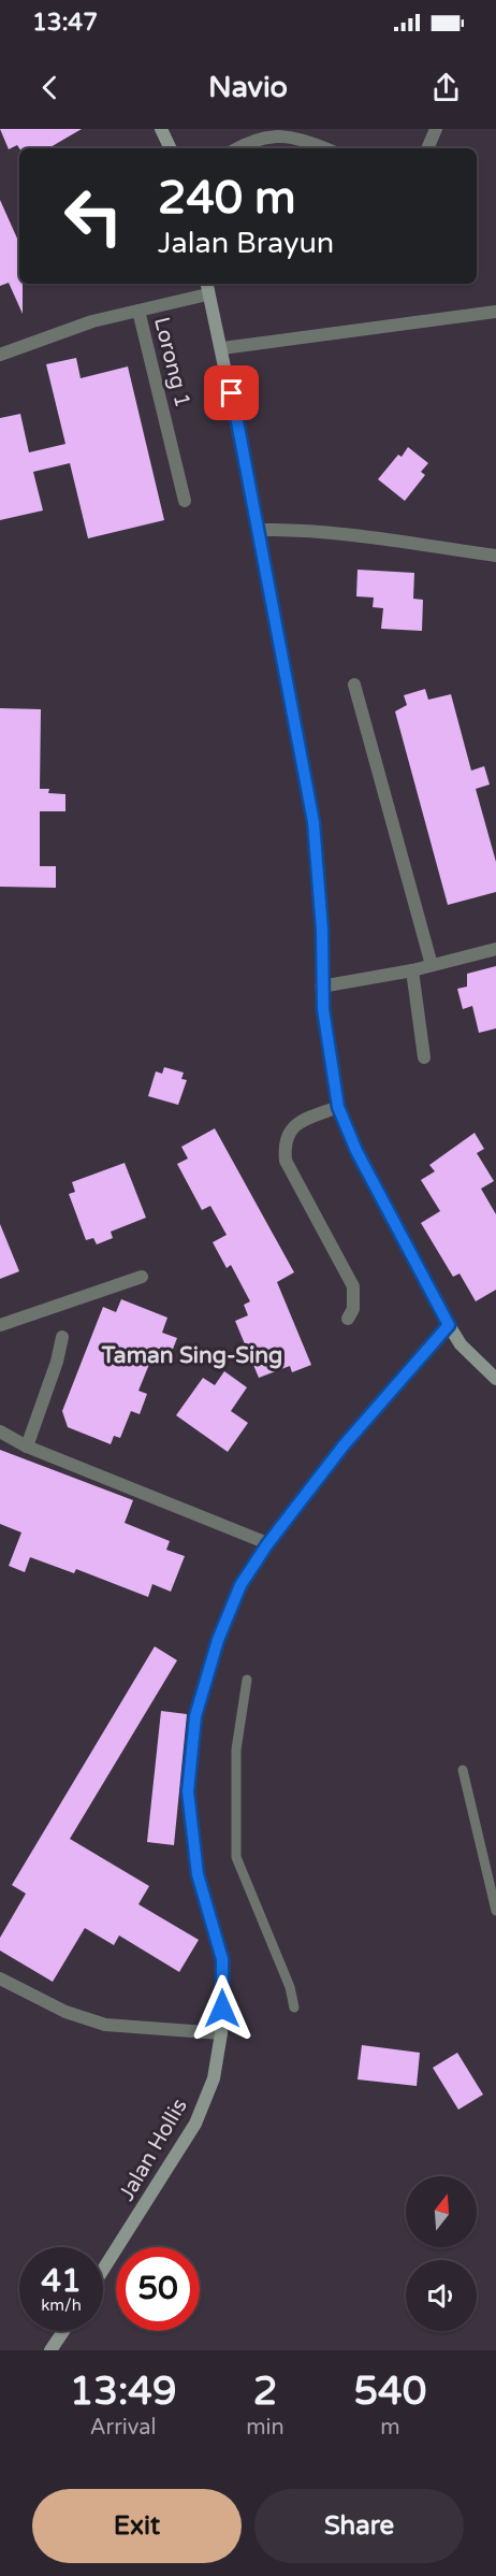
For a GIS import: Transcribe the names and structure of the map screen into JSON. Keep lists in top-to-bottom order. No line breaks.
{"streets":{"main road":["Jalan Hollis"],"street":["Lorong 1"]},"districts":["Taman Sing-Sing"],"north":"top","page":{"status":"13:47","header":"Navio","turn":["240 m","Jalan Brayun"],"speed":"41 km/h","limit":"50","eta":["13:49","Arrival","2","min","540","m"],"buttons":["Exit","Share"]}}
